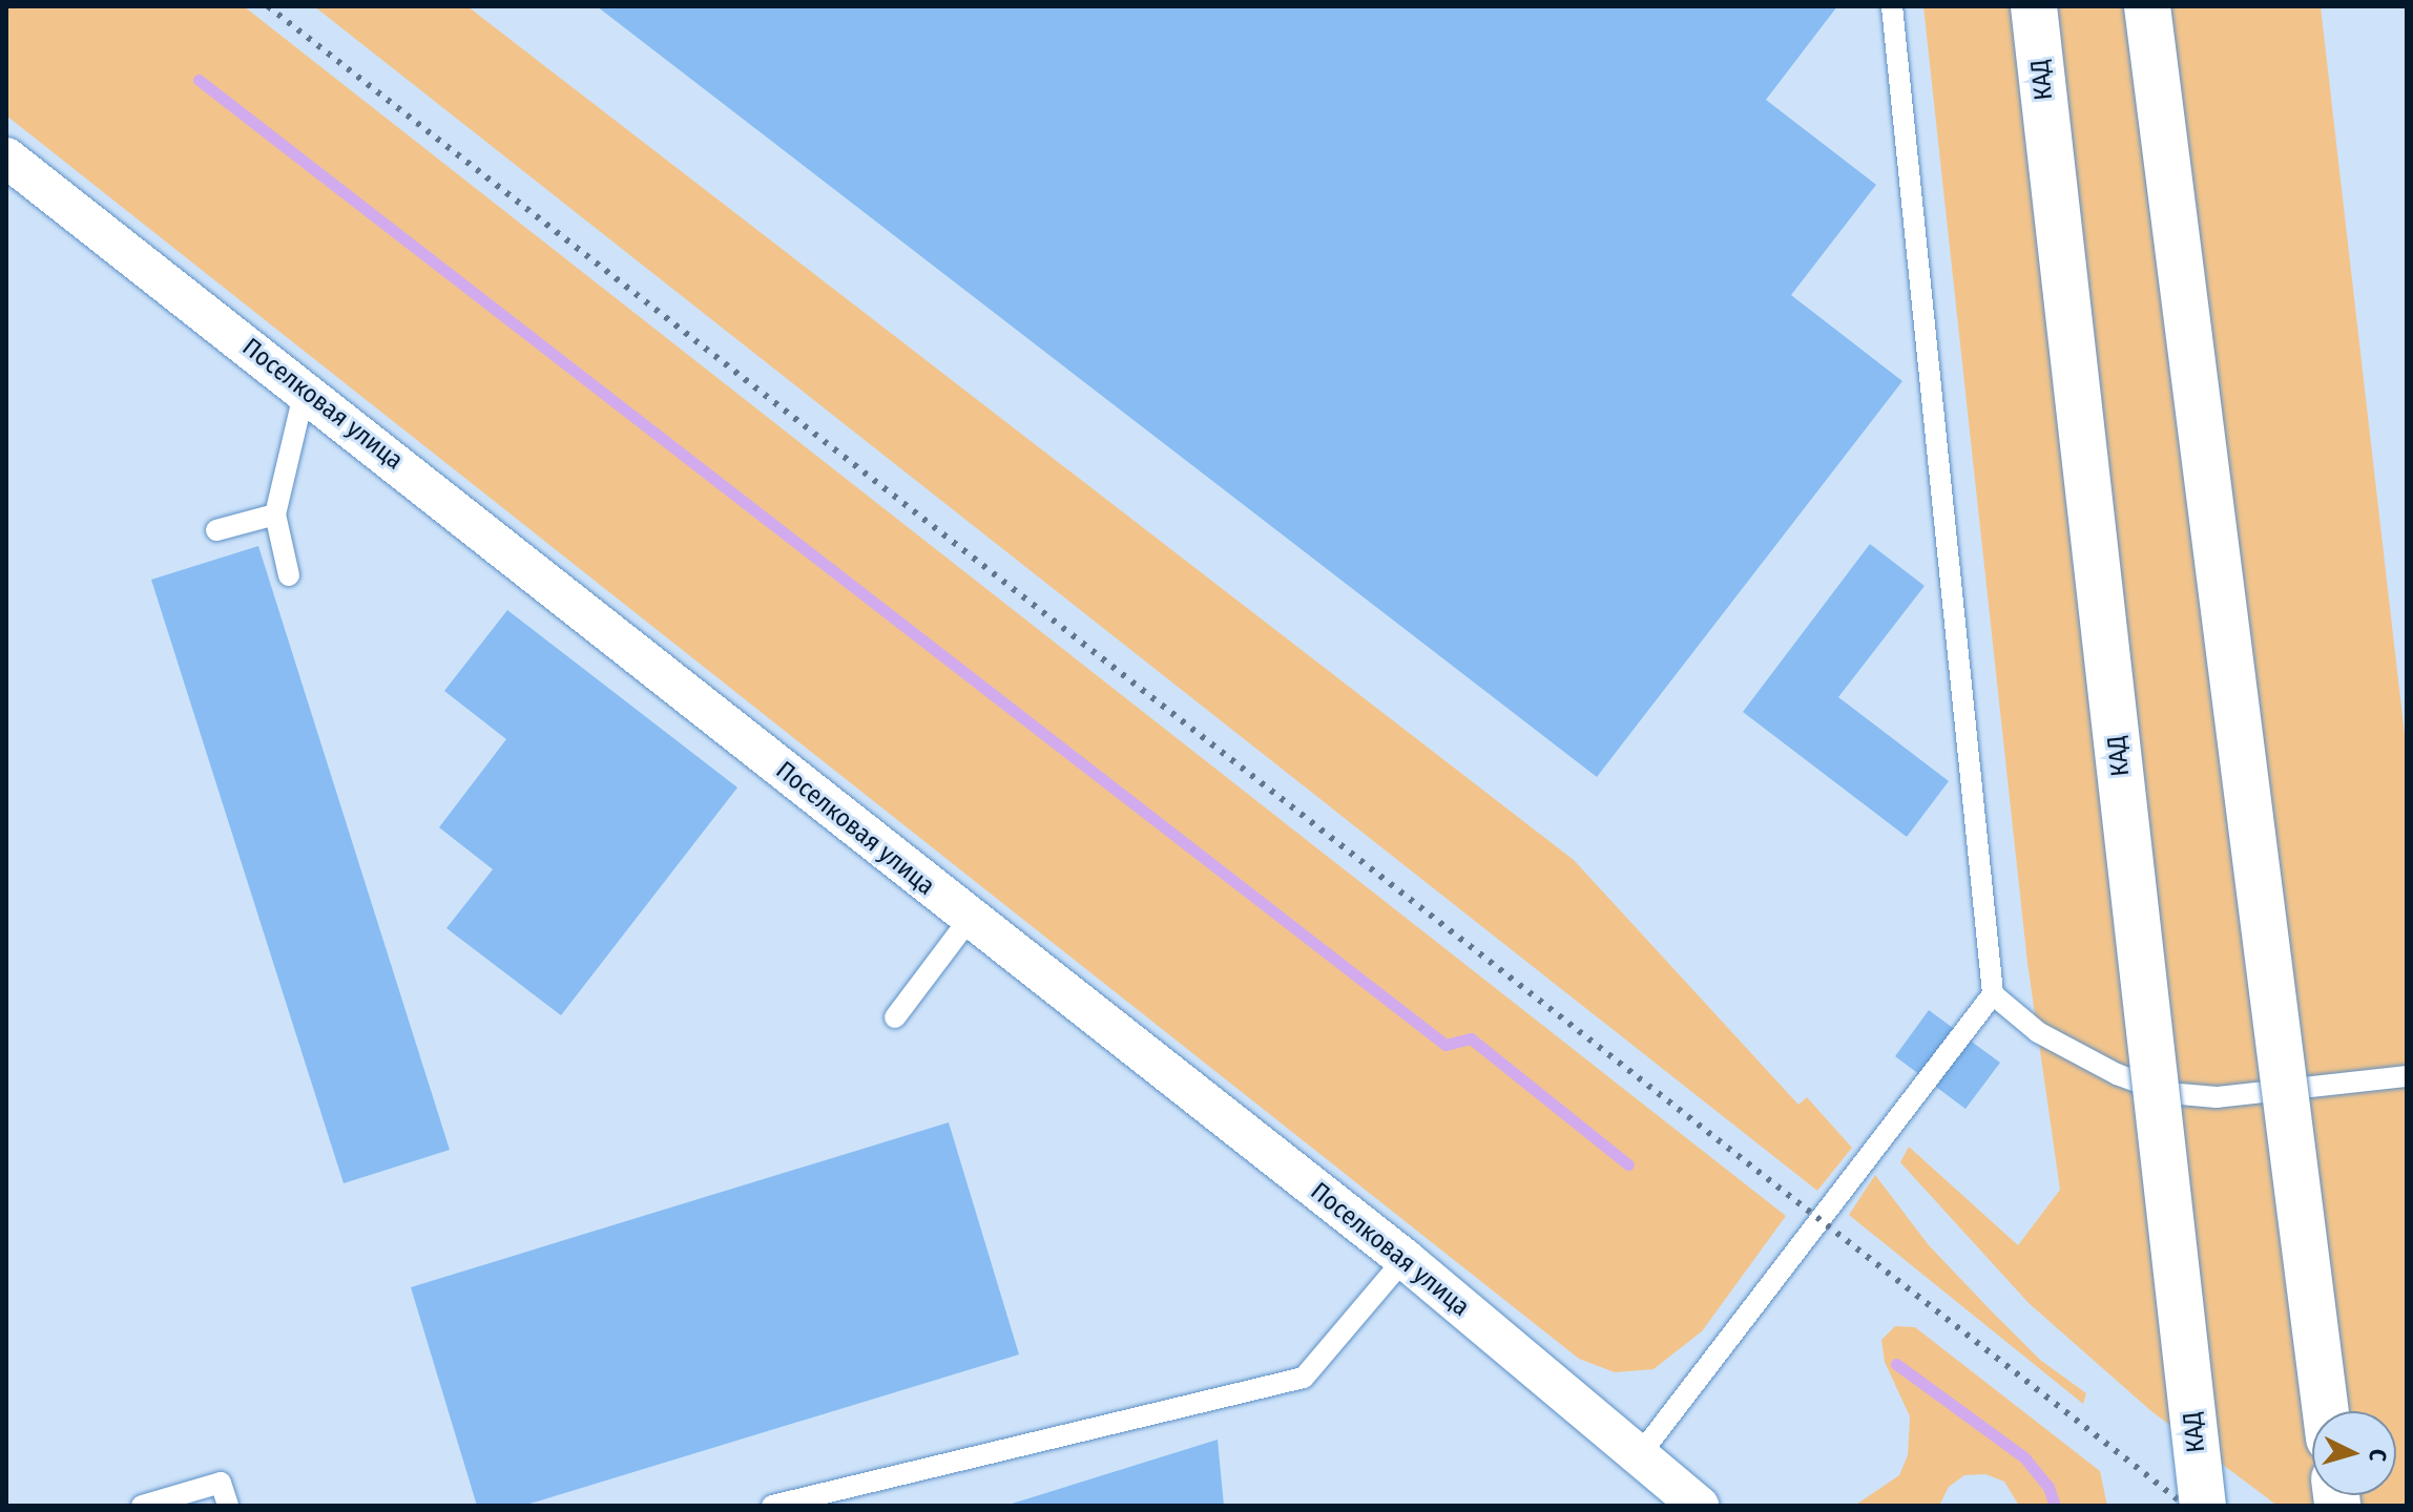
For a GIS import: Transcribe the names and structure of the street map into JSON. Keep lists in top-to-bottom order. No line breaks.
{"streets":{"highway":["КАД"],"street":["Поселковая улица"]},"north":"right"}
